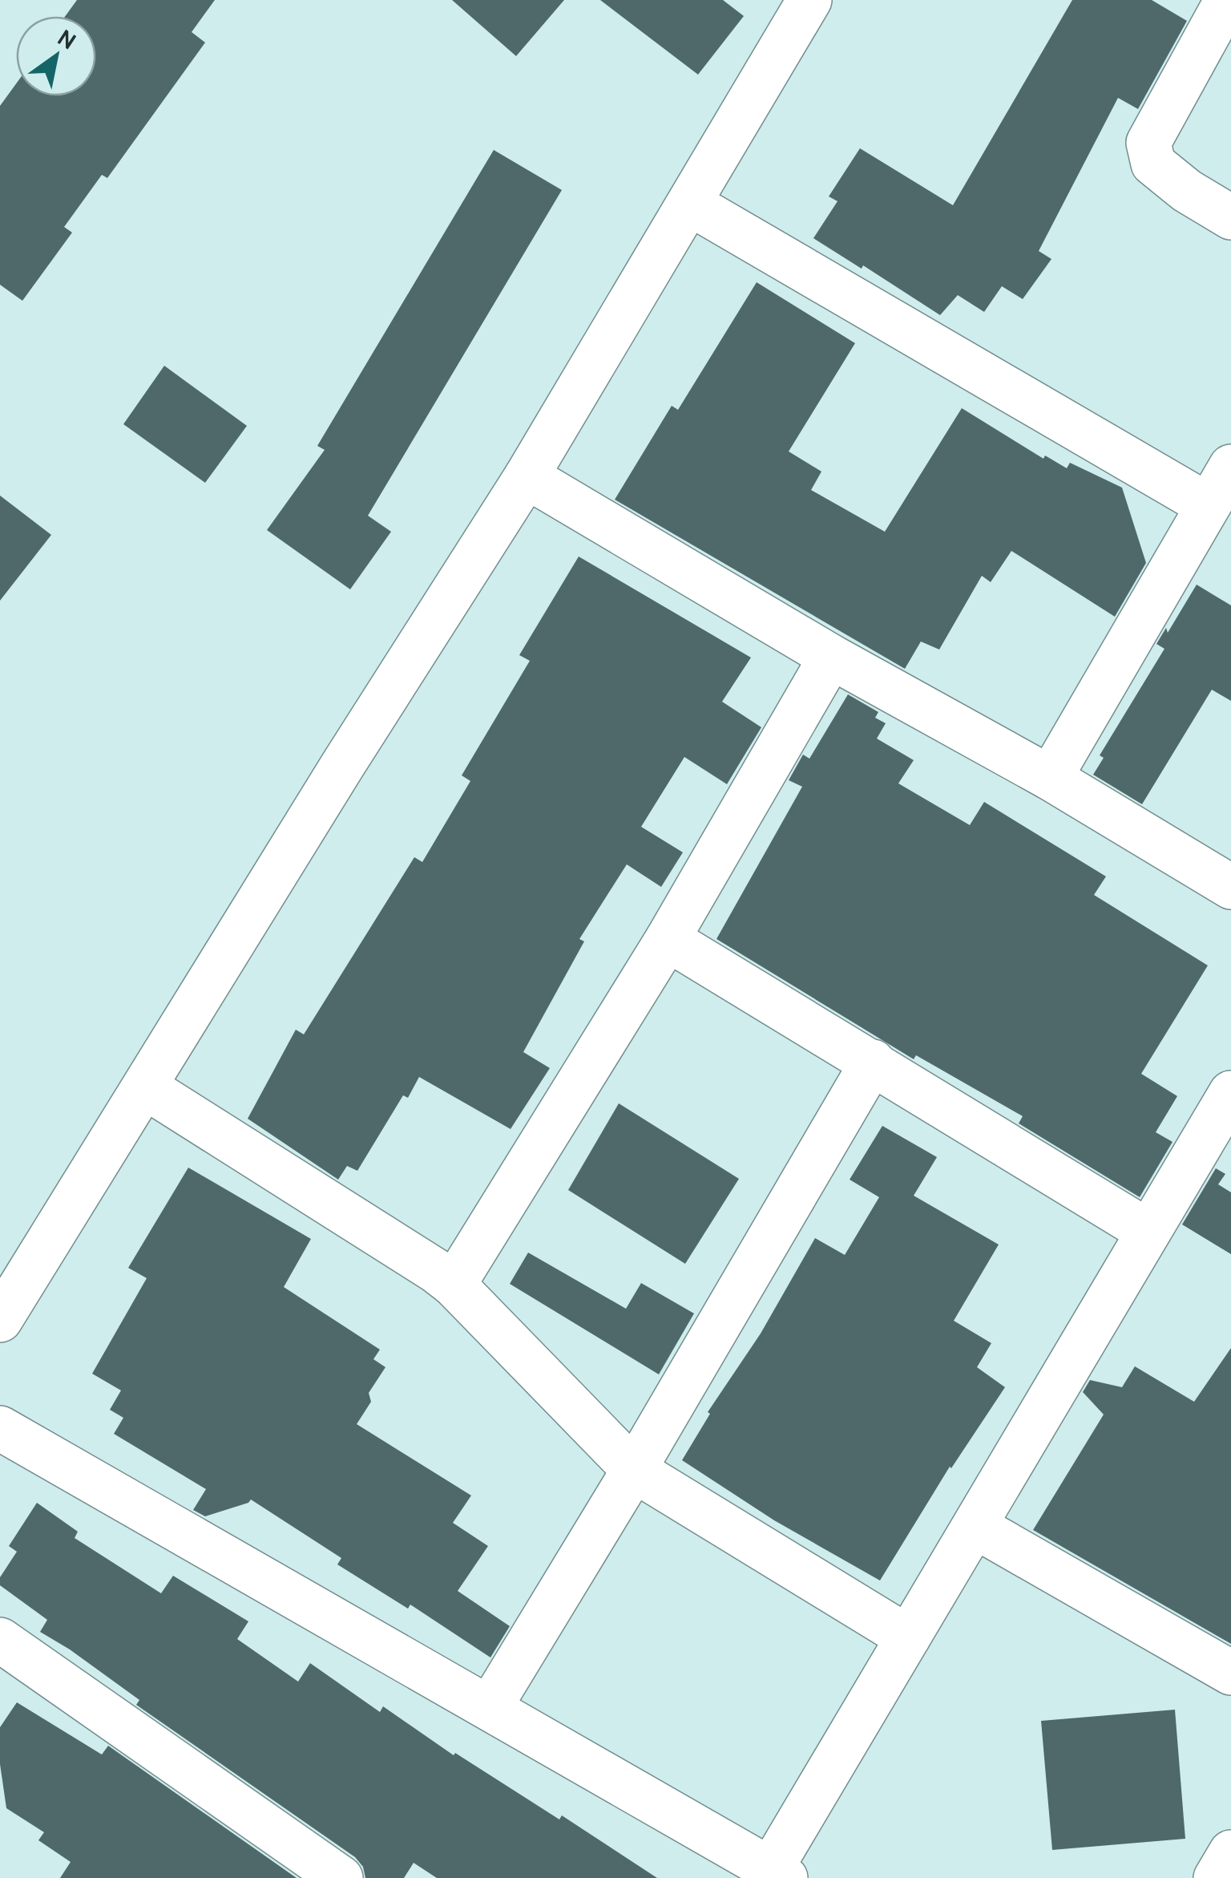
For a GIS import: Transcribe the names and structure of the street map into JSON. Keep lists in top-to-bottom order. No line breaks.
{"north":"top right"}
